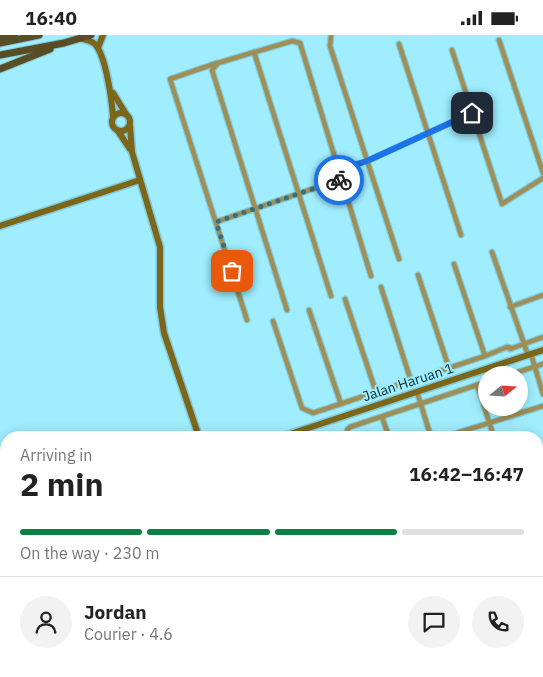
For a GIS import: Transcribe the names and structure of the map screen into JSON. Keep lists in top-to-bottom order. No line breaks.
{"streets":{"street":["Jalan Haruan 1"]},"north":"right","page":{"status":"16:40","heading":["2 min","Arriving in","16:42–16:47"],"panel":["Jordan","Courier · 4.6"],"bar":"On the way · 230 m"}}
